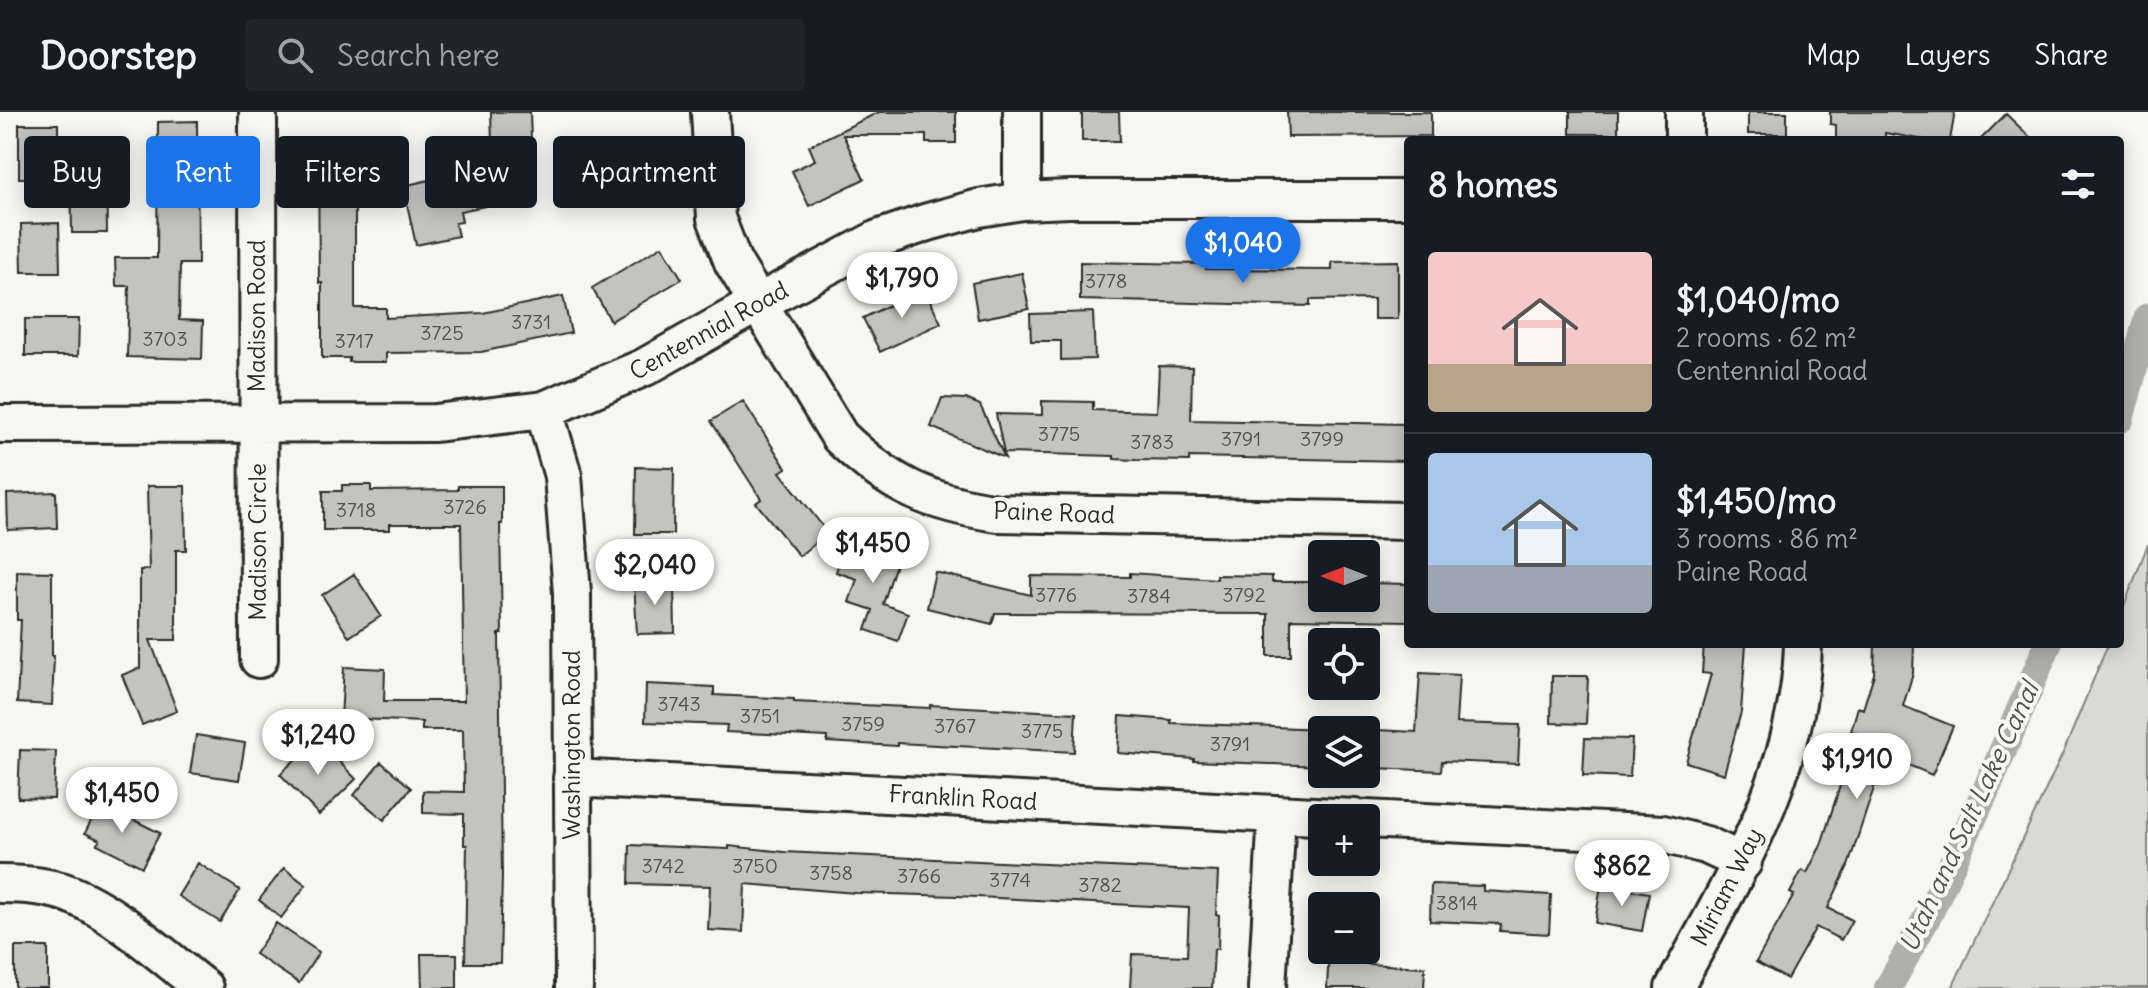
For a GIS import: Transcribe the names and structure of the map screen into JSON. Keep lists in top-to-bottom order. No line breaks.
{"streets":{"street":["Madison Road","Centennial Road","Paine Road","Madison Circle","Washington Road","Franklin Road","Miriam Way"]},"crossings":[["Madison Road","Centennial Road"],["Madison Road","Madison Circle"],["Centennial Road","Paine Road"],["Centennial Road","Madison Circle"],["Centennial Road","Washington Road"],["Washington Road","Franklin Road"]],"water":["Utah and Salt Lake Canal"],"house_numbers":["3778","3731","3725","3703","3717","3775","3791","3799","3783","3726","3718","3776","3792","3784","3743","3751","3759","3767","3775","3791","3742","3750","3758","3766","3774","3782","3814"],"north":"left","page":{"header":"Doorstep","search":"Search here","nav":["Map","Layers","Share"],"chip":["Buy","Rent","Filters","New","Apartment"],"heading":"8 homes","price":["$1,040","$1,790","$1,450","$2,040","$1,240","$1,910","$1,450","$862"],"list":[{"name":"$1,040/mo","note":"2 rooms · 62 m² · Centennial Road"},{"name":"$1,450/mo","note":"3 rooms · 86 m² · Paine Road"}],"map_buttons":["+","−"]}}
